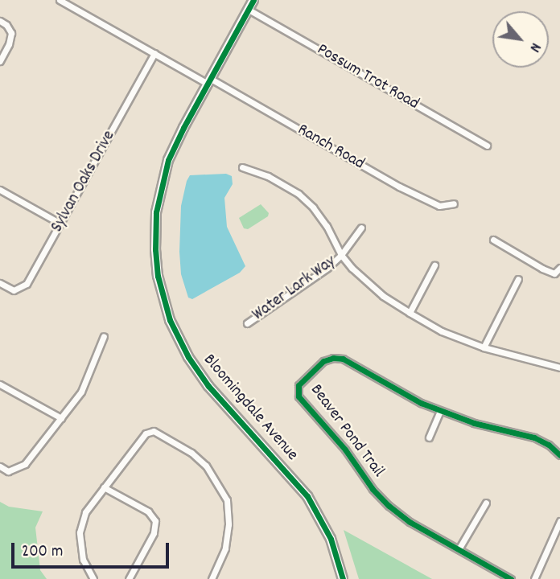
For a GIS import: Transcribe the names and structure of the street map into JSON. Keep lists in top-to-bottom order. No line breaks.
{"streets":{"street":["Possum Trot Road","Ranch Road","Sylvan Oaks Drive","Water Lark Way","Bloomingdale Avenue","Beaver Pond Trail"]},"crossings":[["Possum Trot Road","Bloomingdale Avenue"],["Ranch Road","Sylvan Oaks Drive"],["Ranch Road","Bloomingdale Avenue"]],"scale_bar":"200 m","north":"bottom right"}
